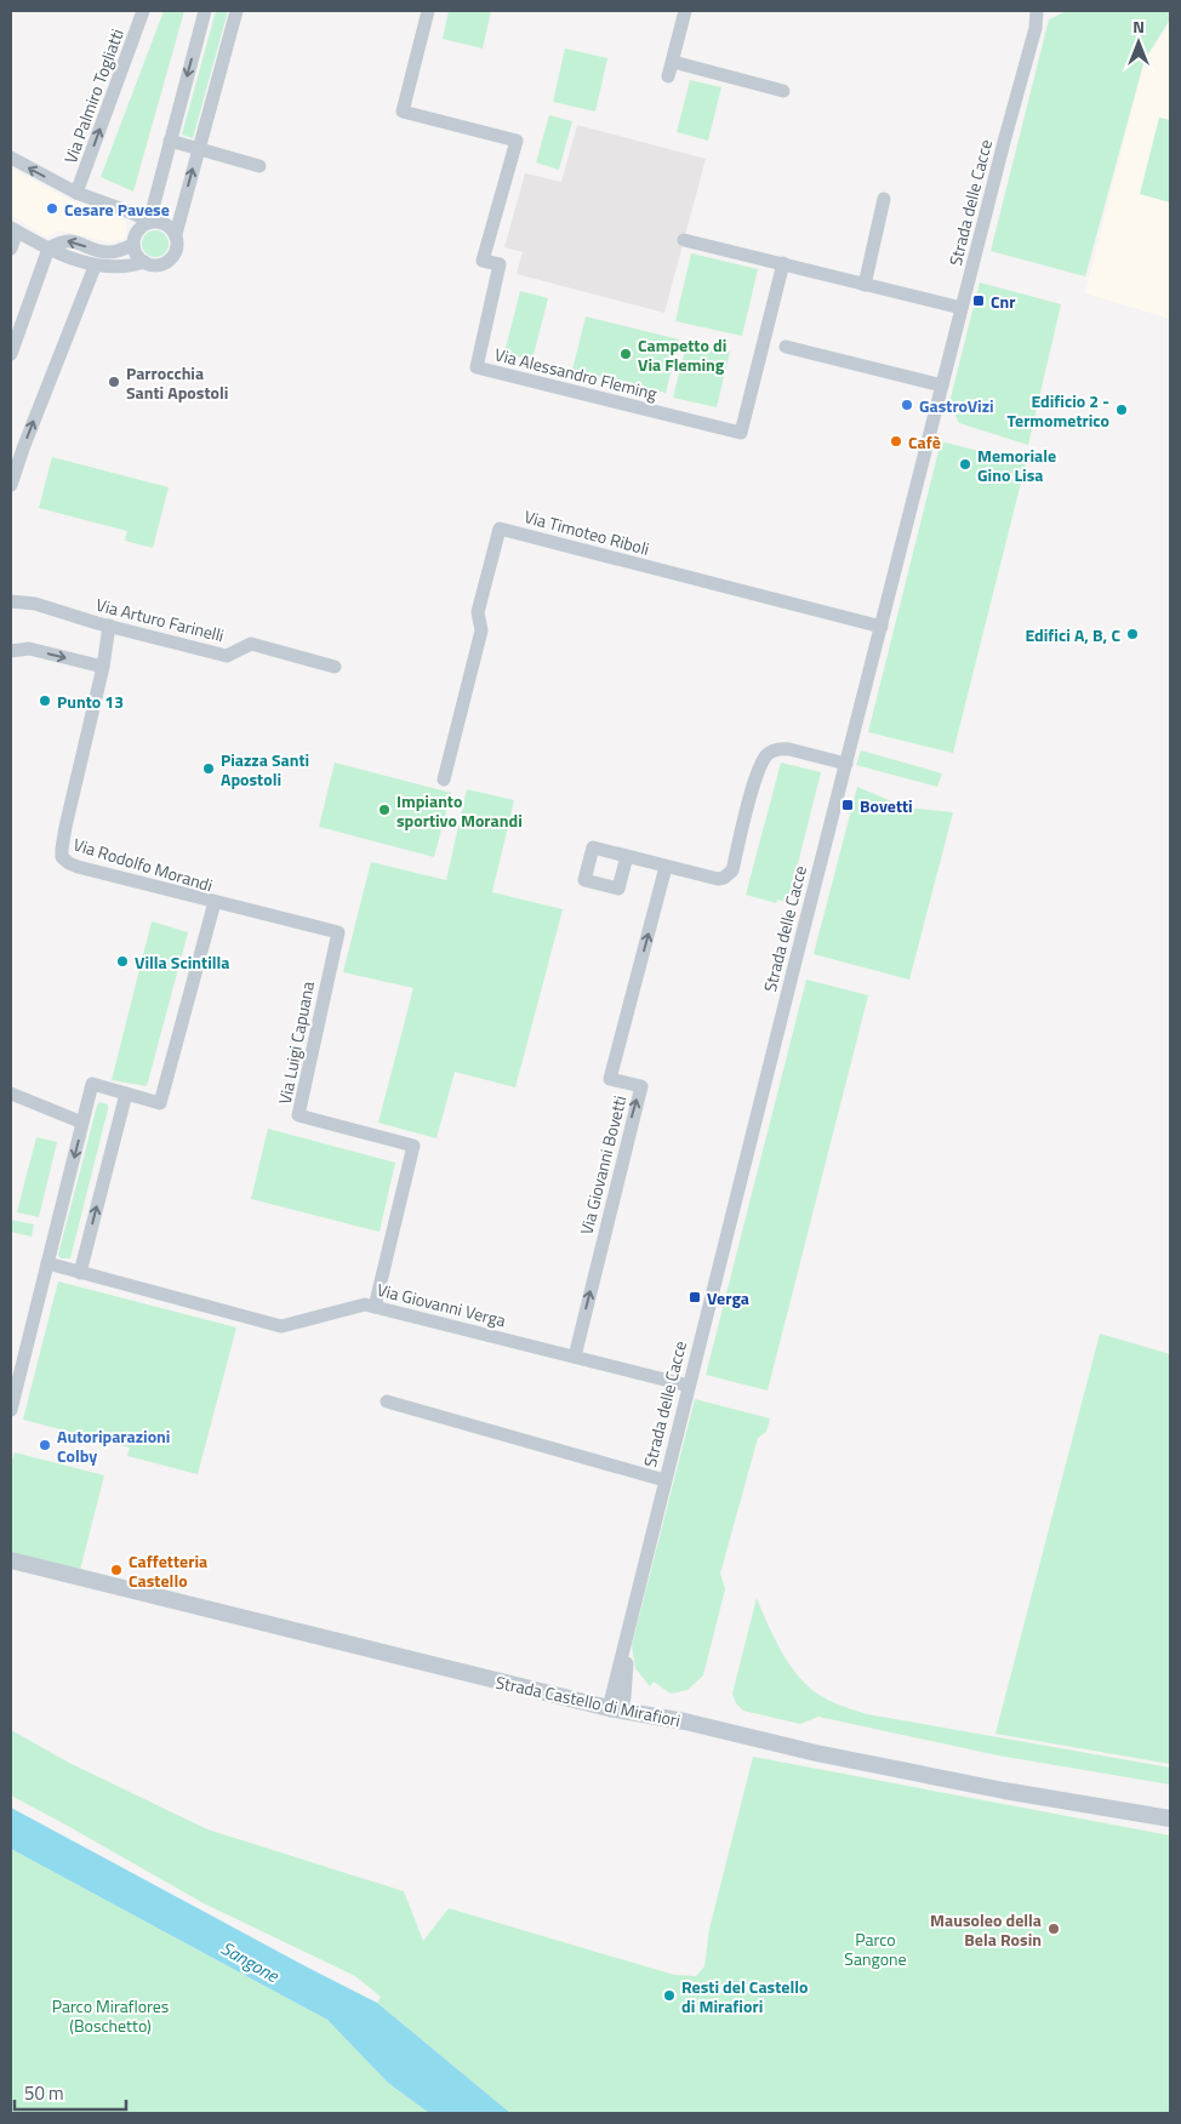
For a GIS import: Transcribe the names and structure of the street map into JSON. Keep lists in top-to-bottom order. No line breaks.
{"streets":{"street":["Via Palmiro Togliatti","Strada delle Cacce","Via Alessandro Fleming","Via Timoteo Riboli","Via Arturo Farinelli","Via Rodolfo Morandi","Via Luigi Capuana","Via Giovanni Bovetti","Via Giovanni Verga","Strada Castello di Mirafiori"]},"crossings":[["Strada delle Cacce","Via Timoteo Riboli"],["Strada delle Cacce","Via Giovanni Verga"],["Strada delle Cacce","Strada Castello di Mirafiori"],["Via Arturo Farinelli","Via Rodolfo Morandi"],["Via Rodolfo Morandi","Via Luigi Capuana"],["Via Luigi Capuana","Via Giovanni Verga"],["Via Giovanni Bovetti","Via Giovanni Verga"]],"one_way":["Via Giovanni Bovetti"],"water":["Sangone"],"parks":["Parco Sangone","Parco Miraflores (Boschetto)"],"places":{"other":["Cesare Pavese","Campetto di Via Fleming","Parrocchia Santi Apostoli","GastroVizi","Edificio 2 - Termometrico","Cafè","Memoriale Gino Lisa","Edifici A, B, C","Punto 13","Piazza Santi Apostoli","Impianto sportivo Morandi","Villa Scintilla","Autoriparazioni Colby","Caffetteria Castello","Mausoleo della Bela Rosin","Resti del Castello di Mirafiori"],"transit":["Cnr","Bovetti","Verga"]},"scale_bar":"50 m","north":"top"}
